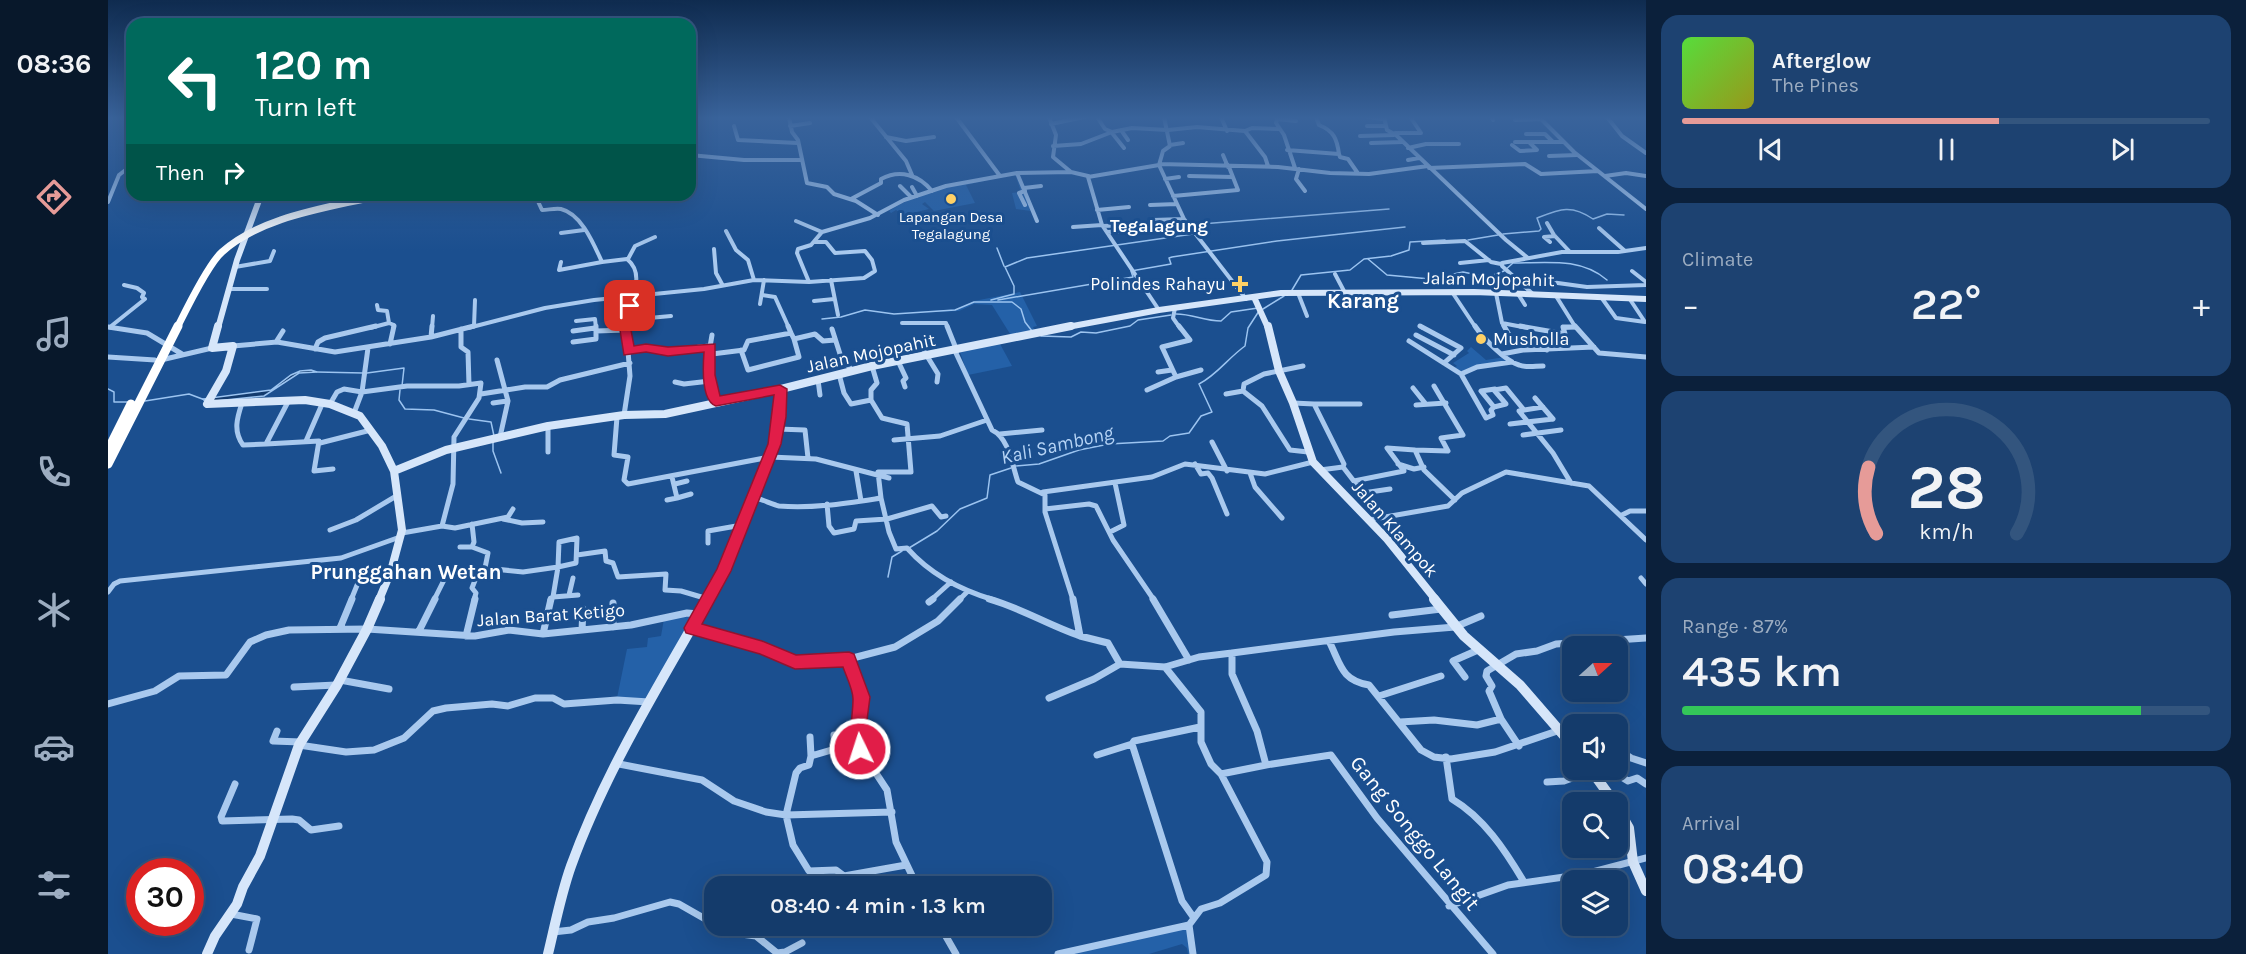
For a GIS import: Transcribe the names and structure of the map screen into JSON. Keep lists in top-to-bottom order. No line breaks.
{"streets":{"street":["Jalan Mojopahit","Jalan Klampok","Jalan Barat Ketigo","Gang Songgo Langit"]},"crossings":[["Jalan Mojopahit","Jalan Klampok"]],"districts":["Tegalagung","Karang","Prunggahan Wetan"],"water":["Kali Sambong"],"places":{"other":["Lapangan Desa Tegalagung","Musholla"],"health":["Polindes Rahayu"]},"north":"right","page":{"tabs":"08:36","turn":["120 m","Turn left"],"song":["Afterglow","The Pines"],"then":"Then","tile":["Climate",["Range · 87%","435 km"],["Arrival","08:40"]],"heat":["−","22°","+"],"limit":"30","trip":"08:40 · 4 min · 1.3 km","gauge":["28","km/h"]}}
